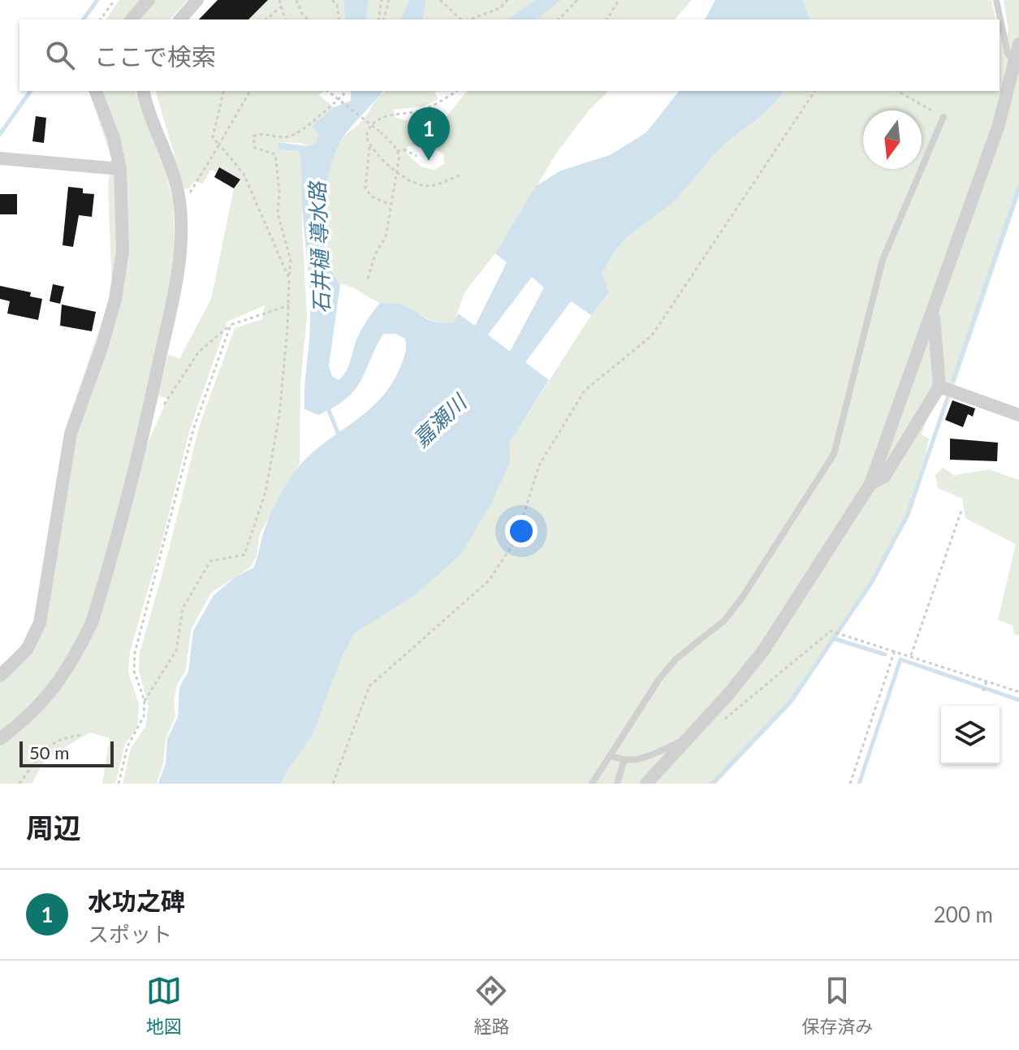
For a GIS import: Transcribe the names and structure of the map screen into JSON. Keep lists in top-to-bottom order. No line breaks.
{"water":["石井樋 導水路","嘉瀬川"],"scale_bar":"50 m","north":"bottom","page":{"search":"ここで検索","pins":"1","scale":"50 m","heading":"周辺","list":[{"mark":"1","name":"水功之碑","note":"スポット","value":"200 m"}],"nav":["地図","経路","保存済み"]}}
